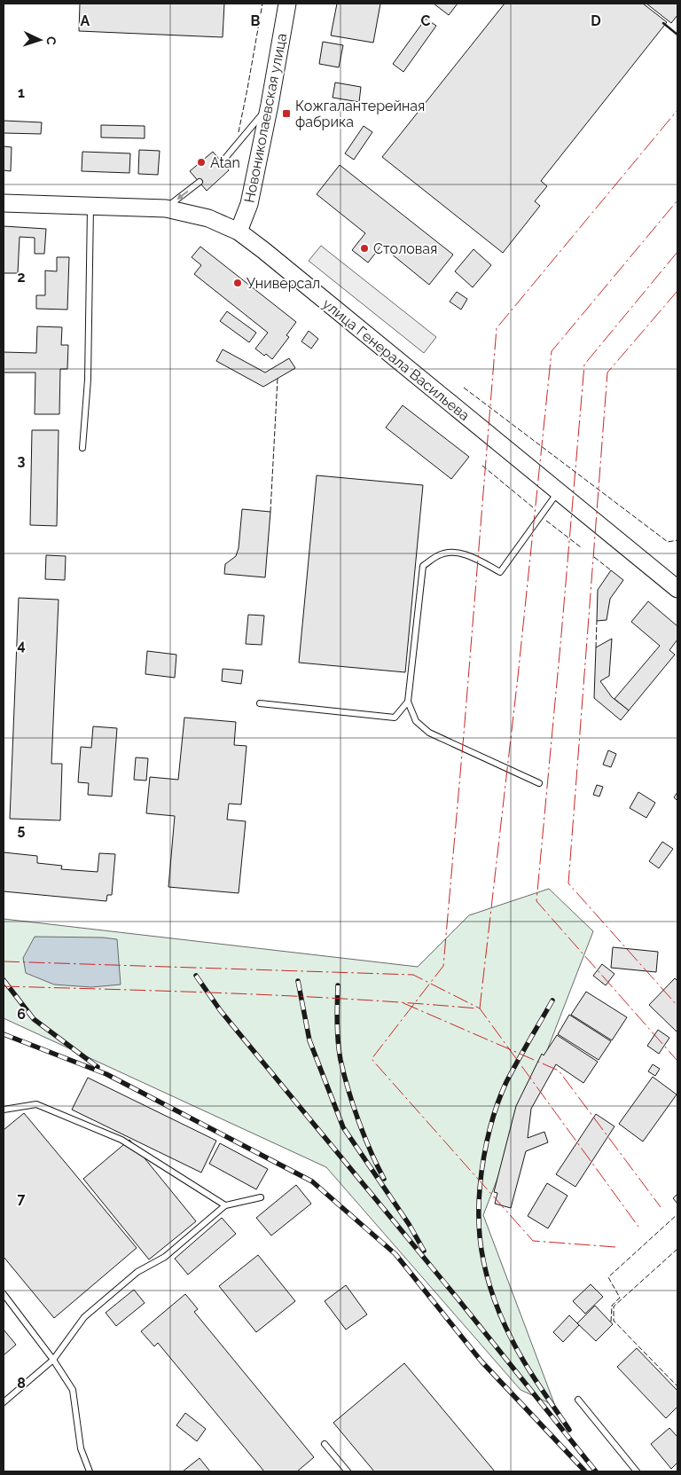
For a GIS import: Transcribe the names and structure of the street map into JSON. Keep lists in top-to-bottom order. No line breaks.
{"streets":{"main road":["Новониколаевская улица","улица Генерала Васильева"]},"crossings":[["Новониколаевская улица","улица Генерала Васильева"]],"places":{"transit":["Кожгалантерейная фабрика"],"other":["Atan","Столовая","Универсал"]},"north":"right","grid":{"columns":["A","B","C","D"],"rows":["1","2","3","4","5","6","7","8"]}}
